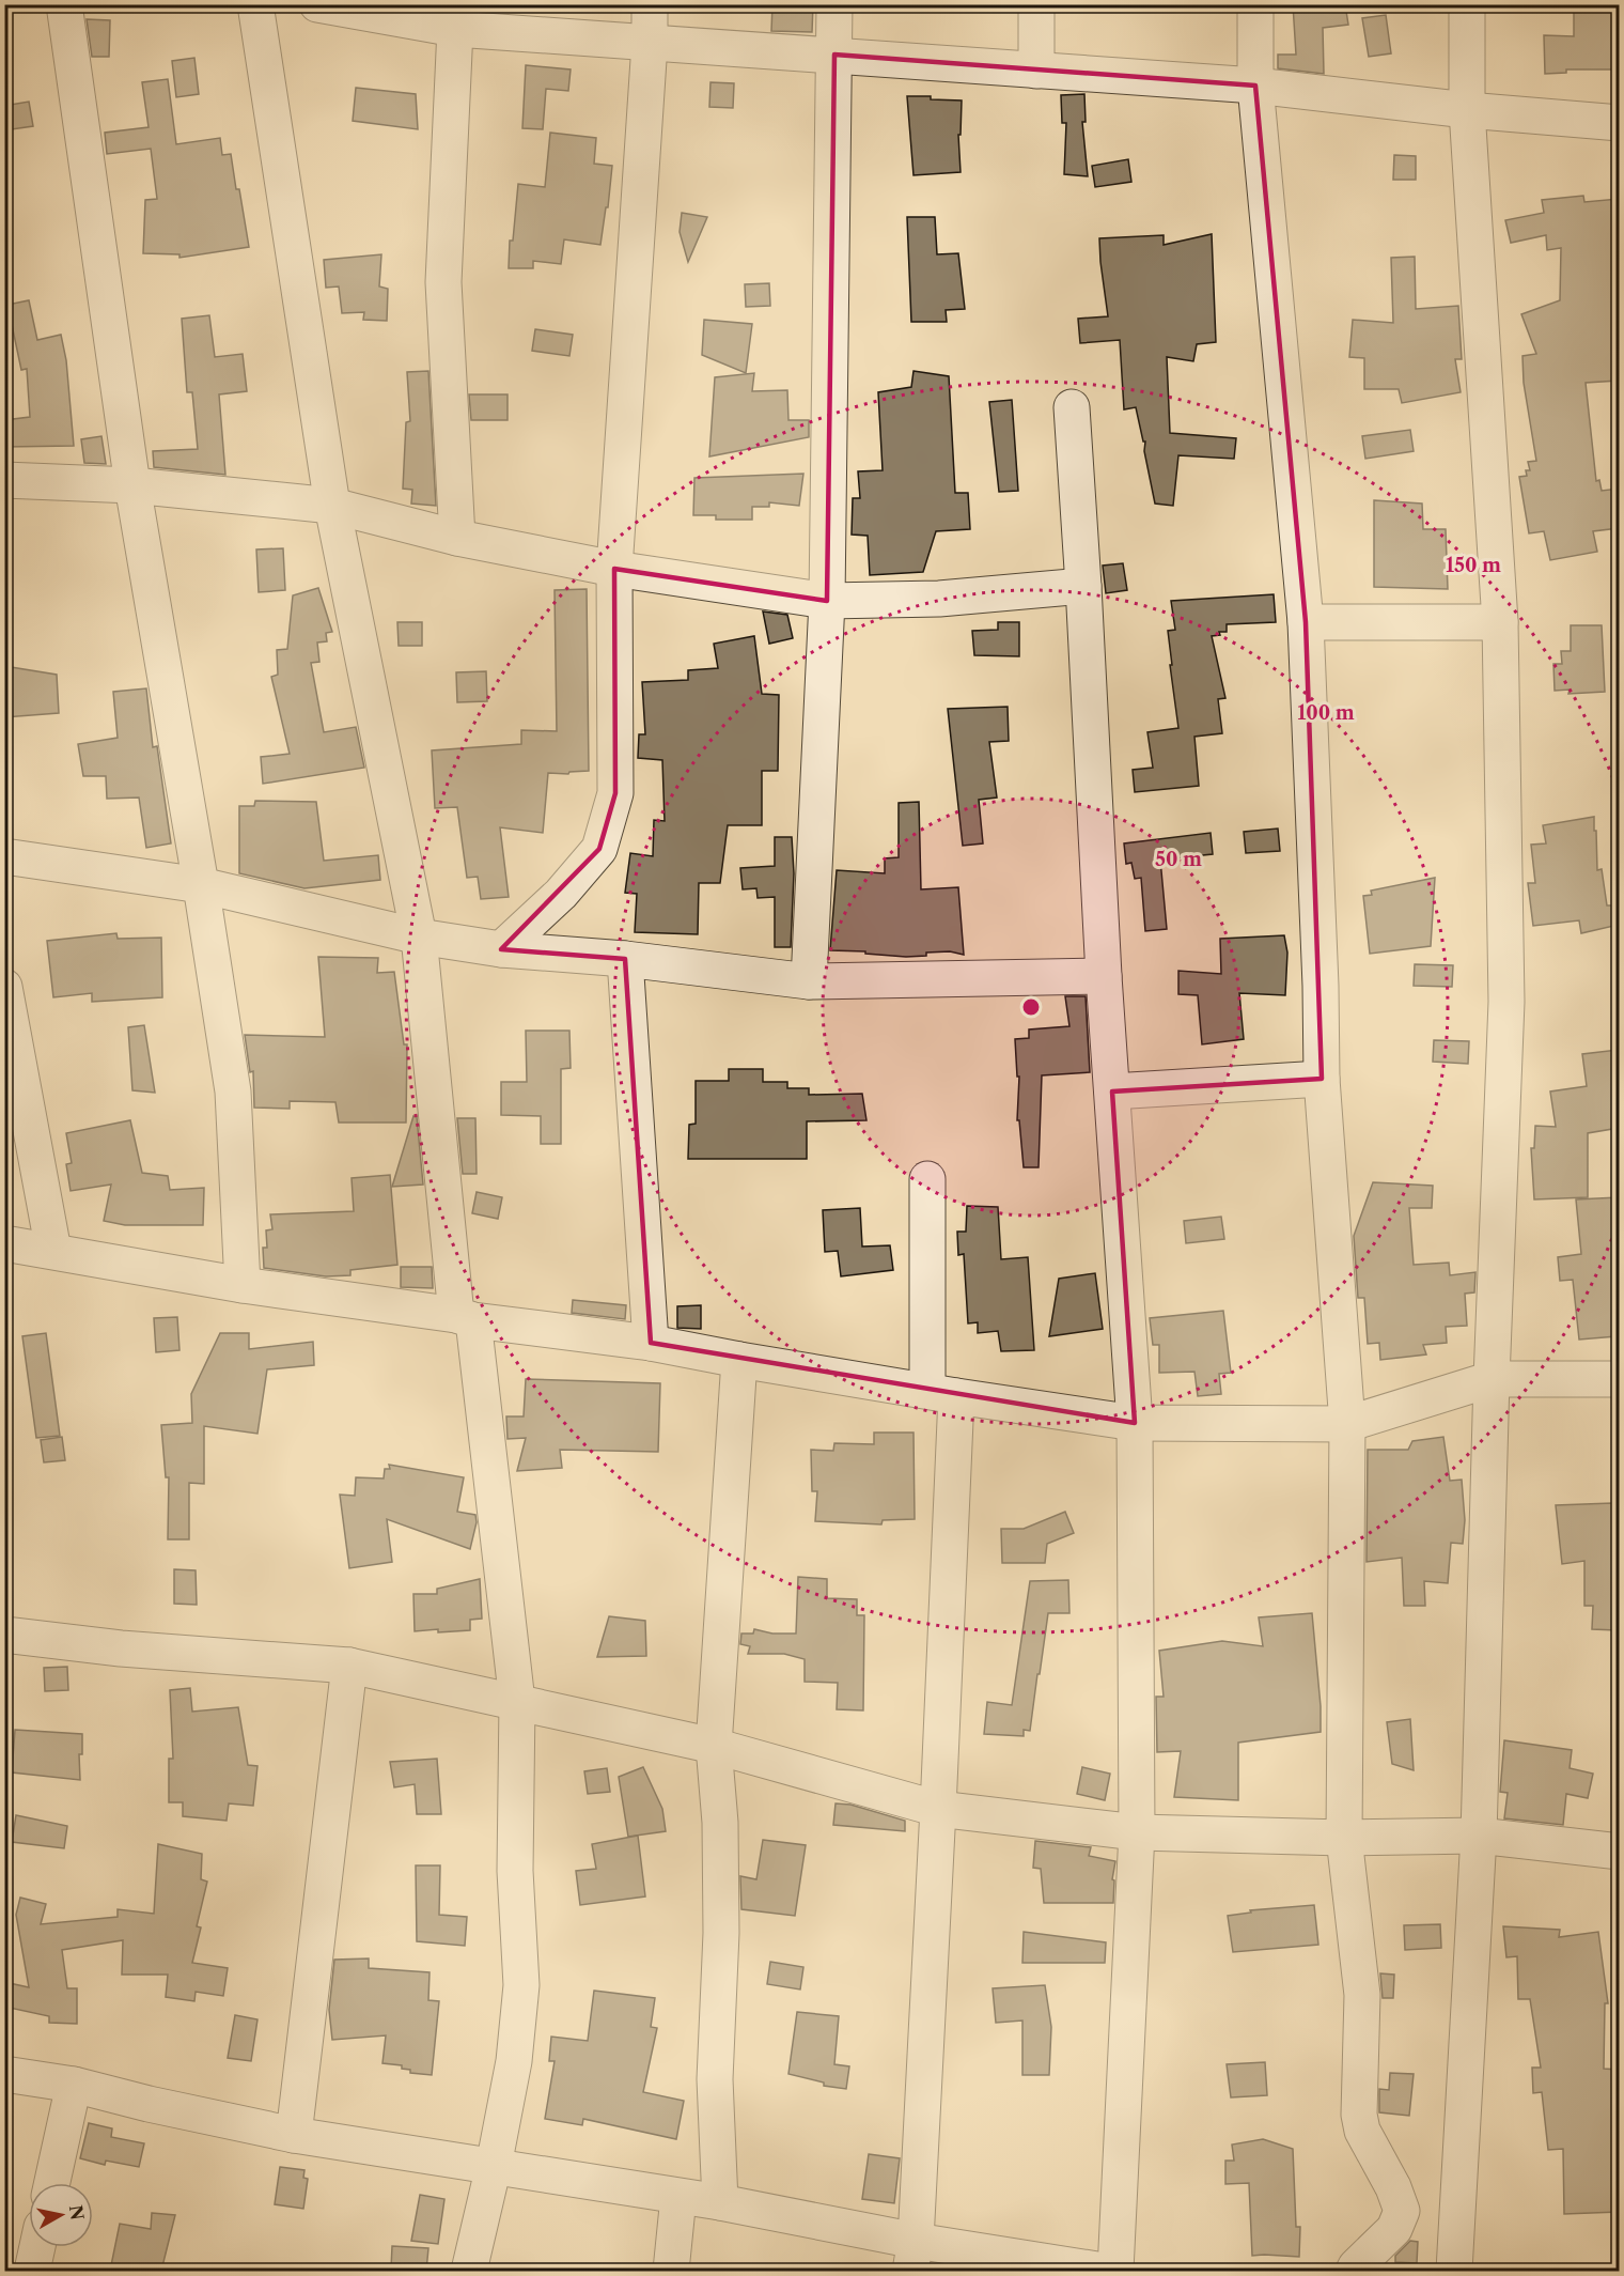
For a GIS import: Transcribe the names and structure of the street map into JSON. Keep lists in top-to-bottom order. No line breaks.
{"north":"right","rings":["150 m","100 m","50 m"]}
